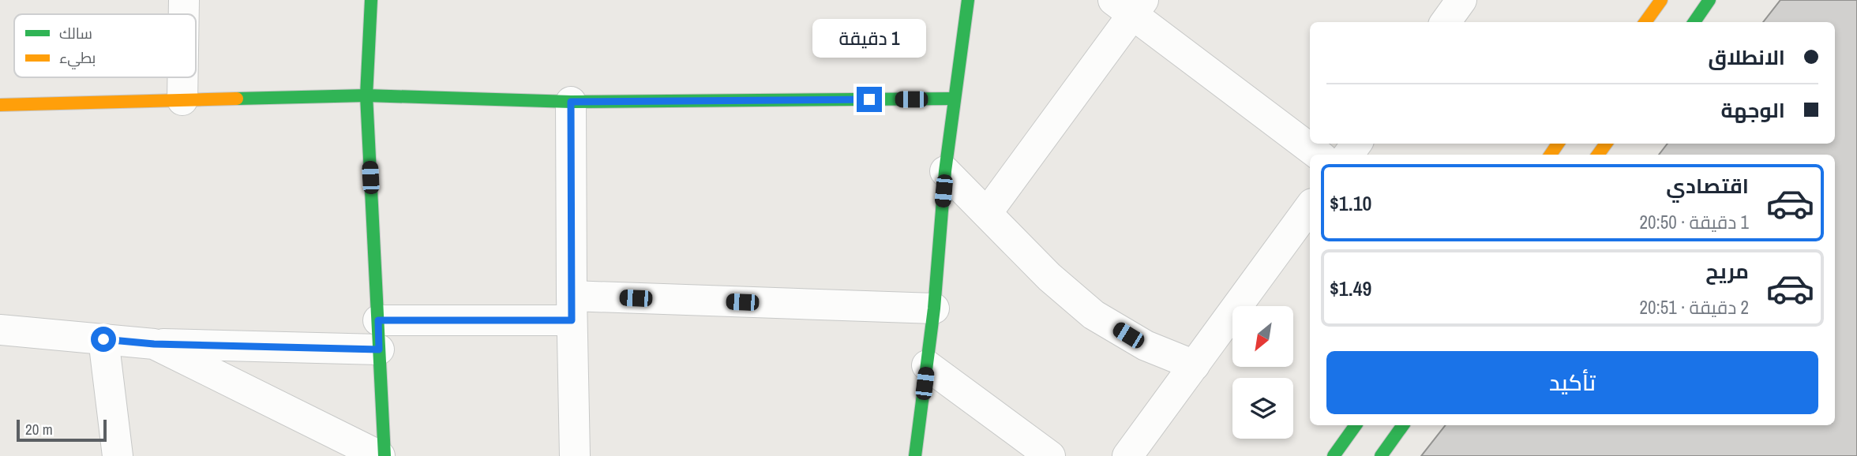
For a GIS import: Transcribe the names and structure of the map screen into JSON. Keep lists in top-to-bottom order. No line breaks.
{"legend":["سالك","بطيء"],"scale_bar":"20 m","north":"bottom left","page":{"bubble":"1 دقيقة","banner":["الانطلاق","الوجهة"],"list":[{"name":"اقتصادي","note":"1 دقيقة · 20:50","value":"$1.10"},{"name":"مريح","note":"2 دقيقة · 20:51","value":"$1.49"}],"buttons":"تأكيد","scale":"20 m"}}
